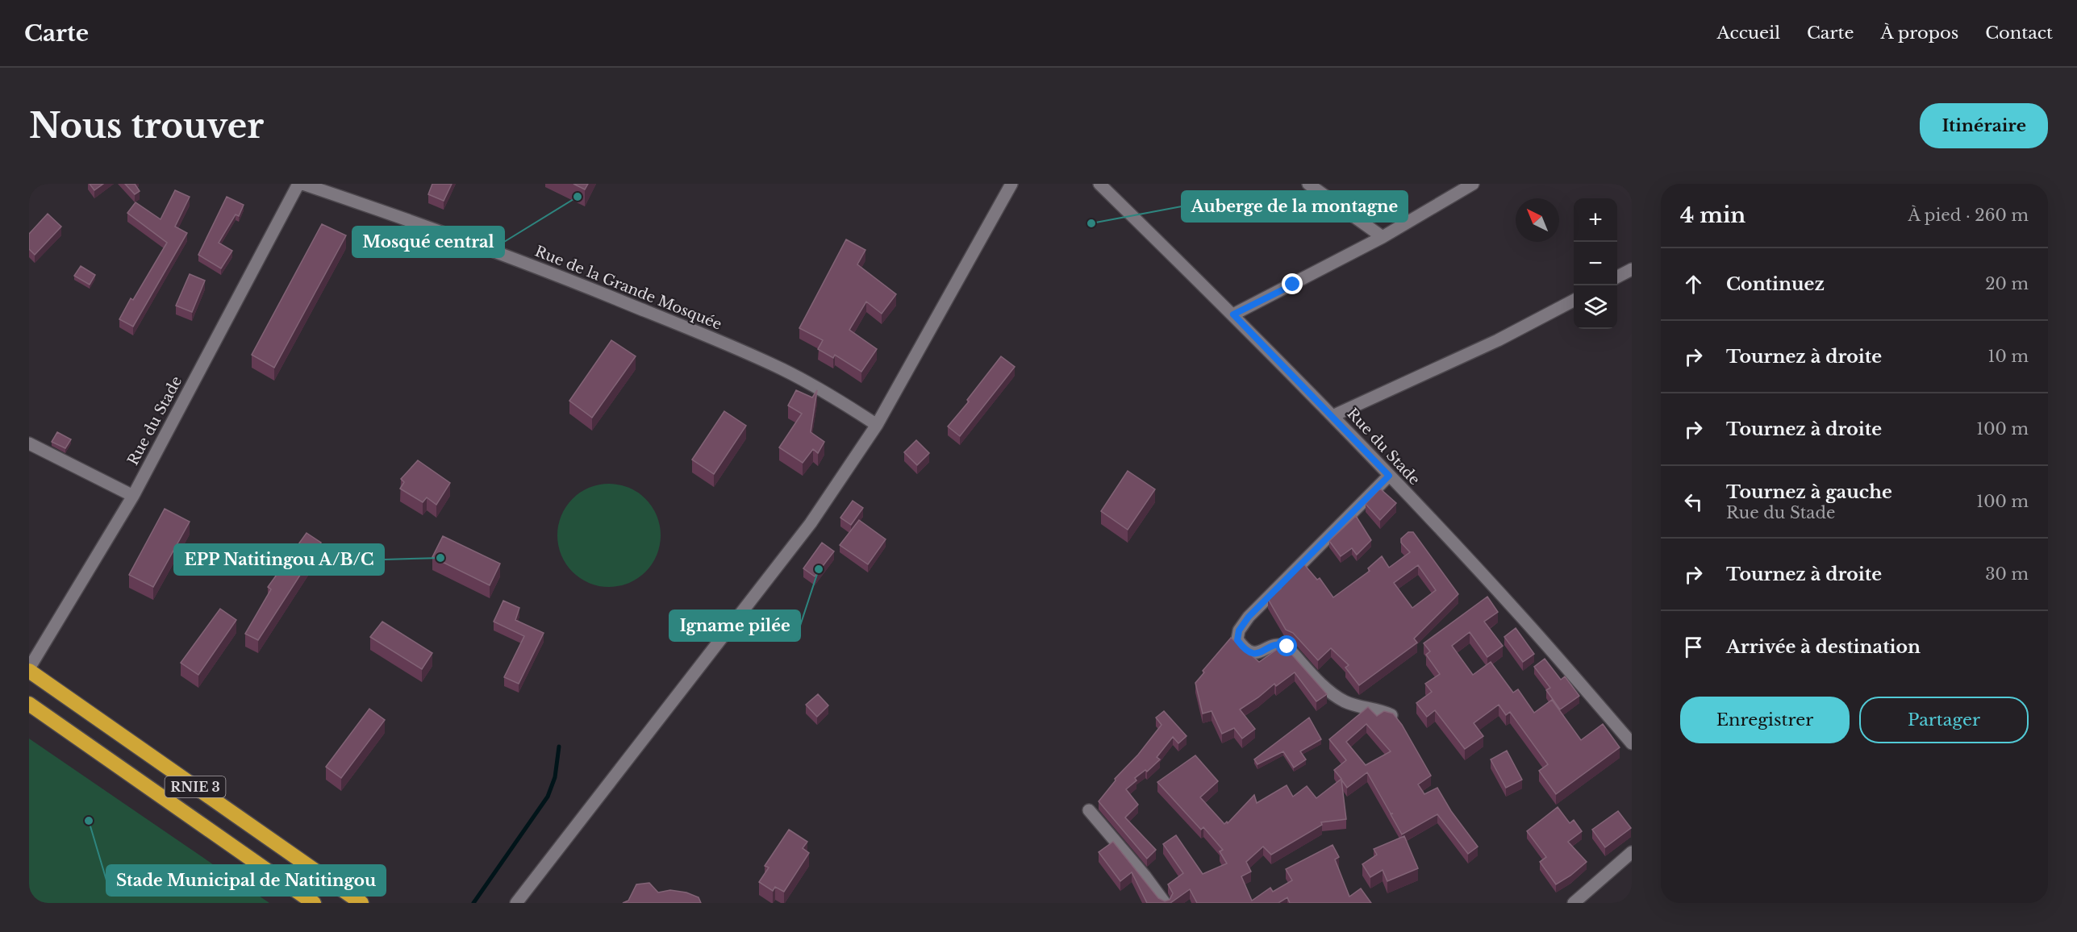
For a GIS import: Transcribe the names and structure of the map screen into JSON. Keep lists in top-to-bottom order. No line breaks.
{"streets":{"highway":["RNIE 3"],"street":["Rue de la Grande Mosquée","Rue du Stade"]},"crossings":[["Rue du Stade","RNIE 3"]],"places":["Mosqué central","Auberge de la montagne","EPP Natitingou A/B/C","Igname pilée","Stade Municipal de Natitingou"],"north":"top left","page":{"header":"Carte","nav":["Accueil","Carte","À propos","Contact"],"buttons":["Itinéraire",["Enregistrer","Partager"]],"title":"Nous trouver","heading":["4 min","À pied · 260 m"],"map_buttons":["+","−"],"list":[["Continuez","20 m"],["Tournez à droite","10 m"],["Tournez à droite","100 m"],["Tournez à gauche","Rue du Stade","100 m"],["Tournez à droite","30 m"],"Arrivée à destination"]}}
